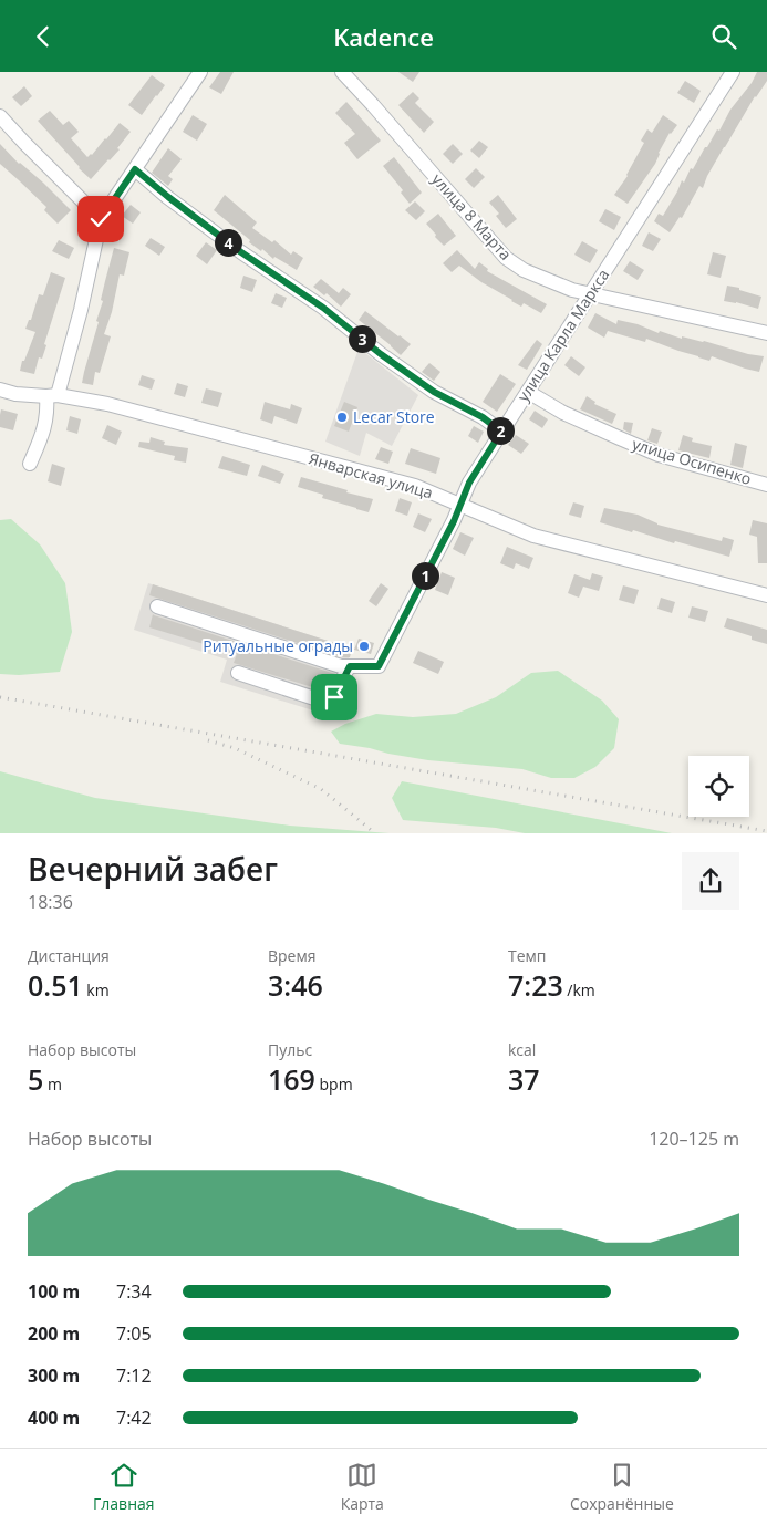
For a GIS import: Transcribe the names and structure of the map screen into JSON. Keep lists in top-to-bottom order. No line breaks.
{"streets":{"street":["улица 8 Марта","улица Карла Маркса","улица Осипенко","Январская улица"]},"crossings":[["улица 8 Марта","улица Карла Маркса"],["улица Карла Маркса","улица Осипенко"],["улица Карла Маркса","Январская улица"]],"places":["Lecar Store","Ритуальные ограды"],"page":{"header":"Kadence","pins":["4","3","2","1"],"heading":["Вечерний забег","18:36"],"stats":[["Дистанция","0.51 km"],["Время","3:46"],["Темп","7:23 /km"],["Набор высоты","5 m"],["Пульс","169 bpm"],["kcal","37"]],"chart":["Набор высоты","120–125 m"],"list":[{"name":"100 m","note":"7:34"},{"name":"200 m","note":"7:05"},{"name":"300 m","note":"7:12"},{"name":"400 m","note":"7:42"}],"tabs":["Главная","Карта","Сохранённые"]}}
